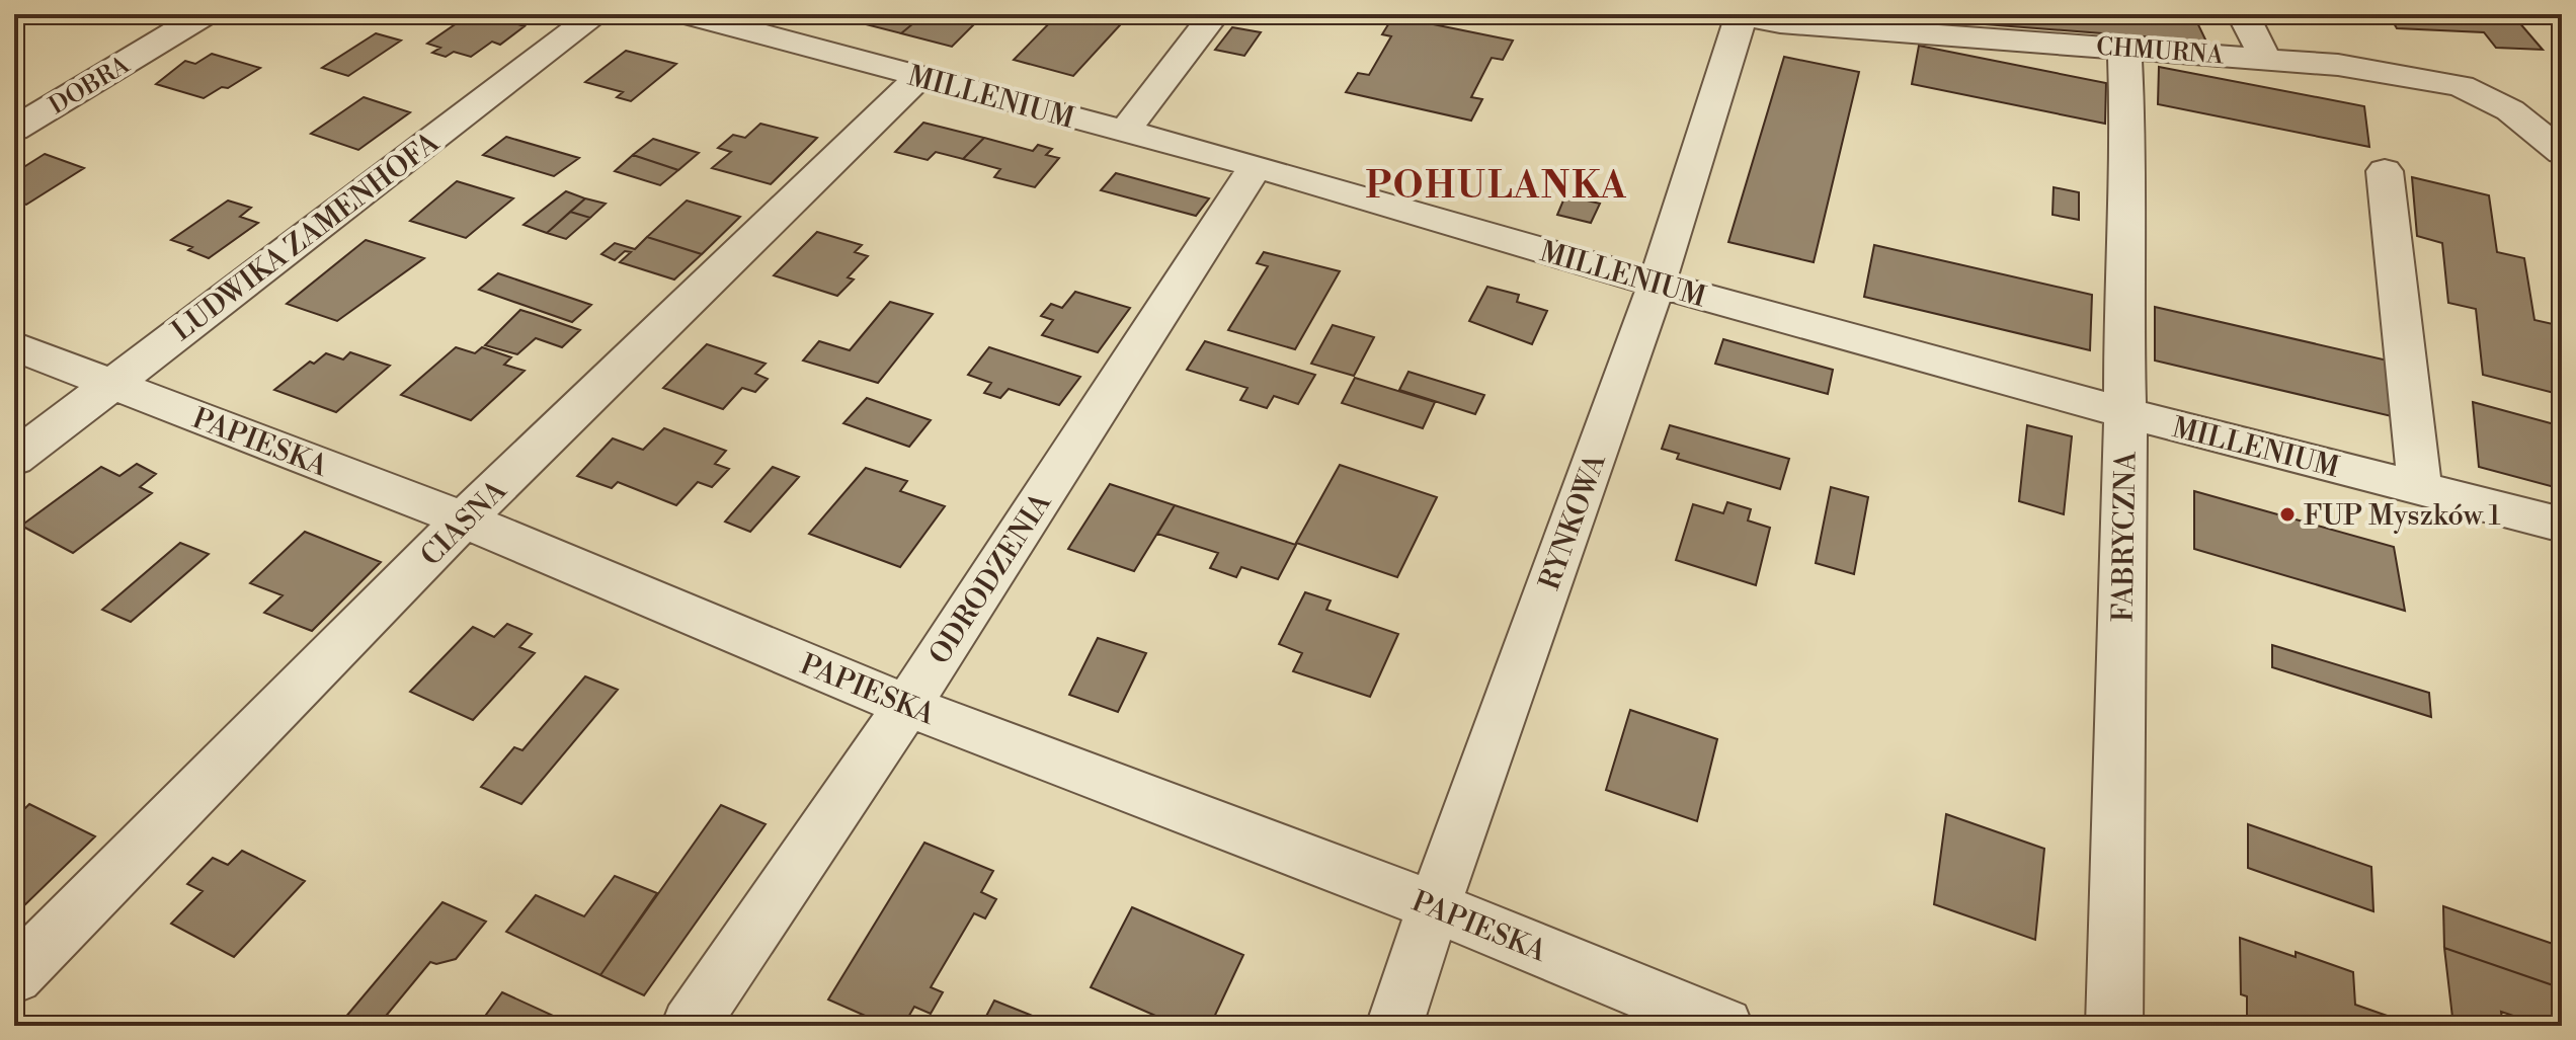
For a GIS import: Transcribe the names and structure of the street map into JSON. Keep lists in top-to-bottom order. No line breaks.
{"streets":{"street":["CHMURNA","DOBRA","MILLENIUM","LUDWIKA ZAMENHOFA","PAPIESKA","RYNKOWA","CIASNA","FABRYCZNA","ODRODZENIA"]},"crossings":[["CHMURNA","RYNKOWA"],["CHMURNA","FABRYCZNA"],["MILLENIUM","RYNKOWA"],["MILLENIUM","CIASNA"],["MILLENIUM","FABRYCZNA"],["MILLENIUM","ODRODZENIA"],["LUDWIKA ZAMENHOFA","PAPIESKA"],["PAPIESKA","RYNKOWA"],["PAPIESKA","CIASNA"],["PAPIESKA","ODRODZENIA"]],"districts":["POHULANKA"],"places":["FUP Myszków 1"]}
